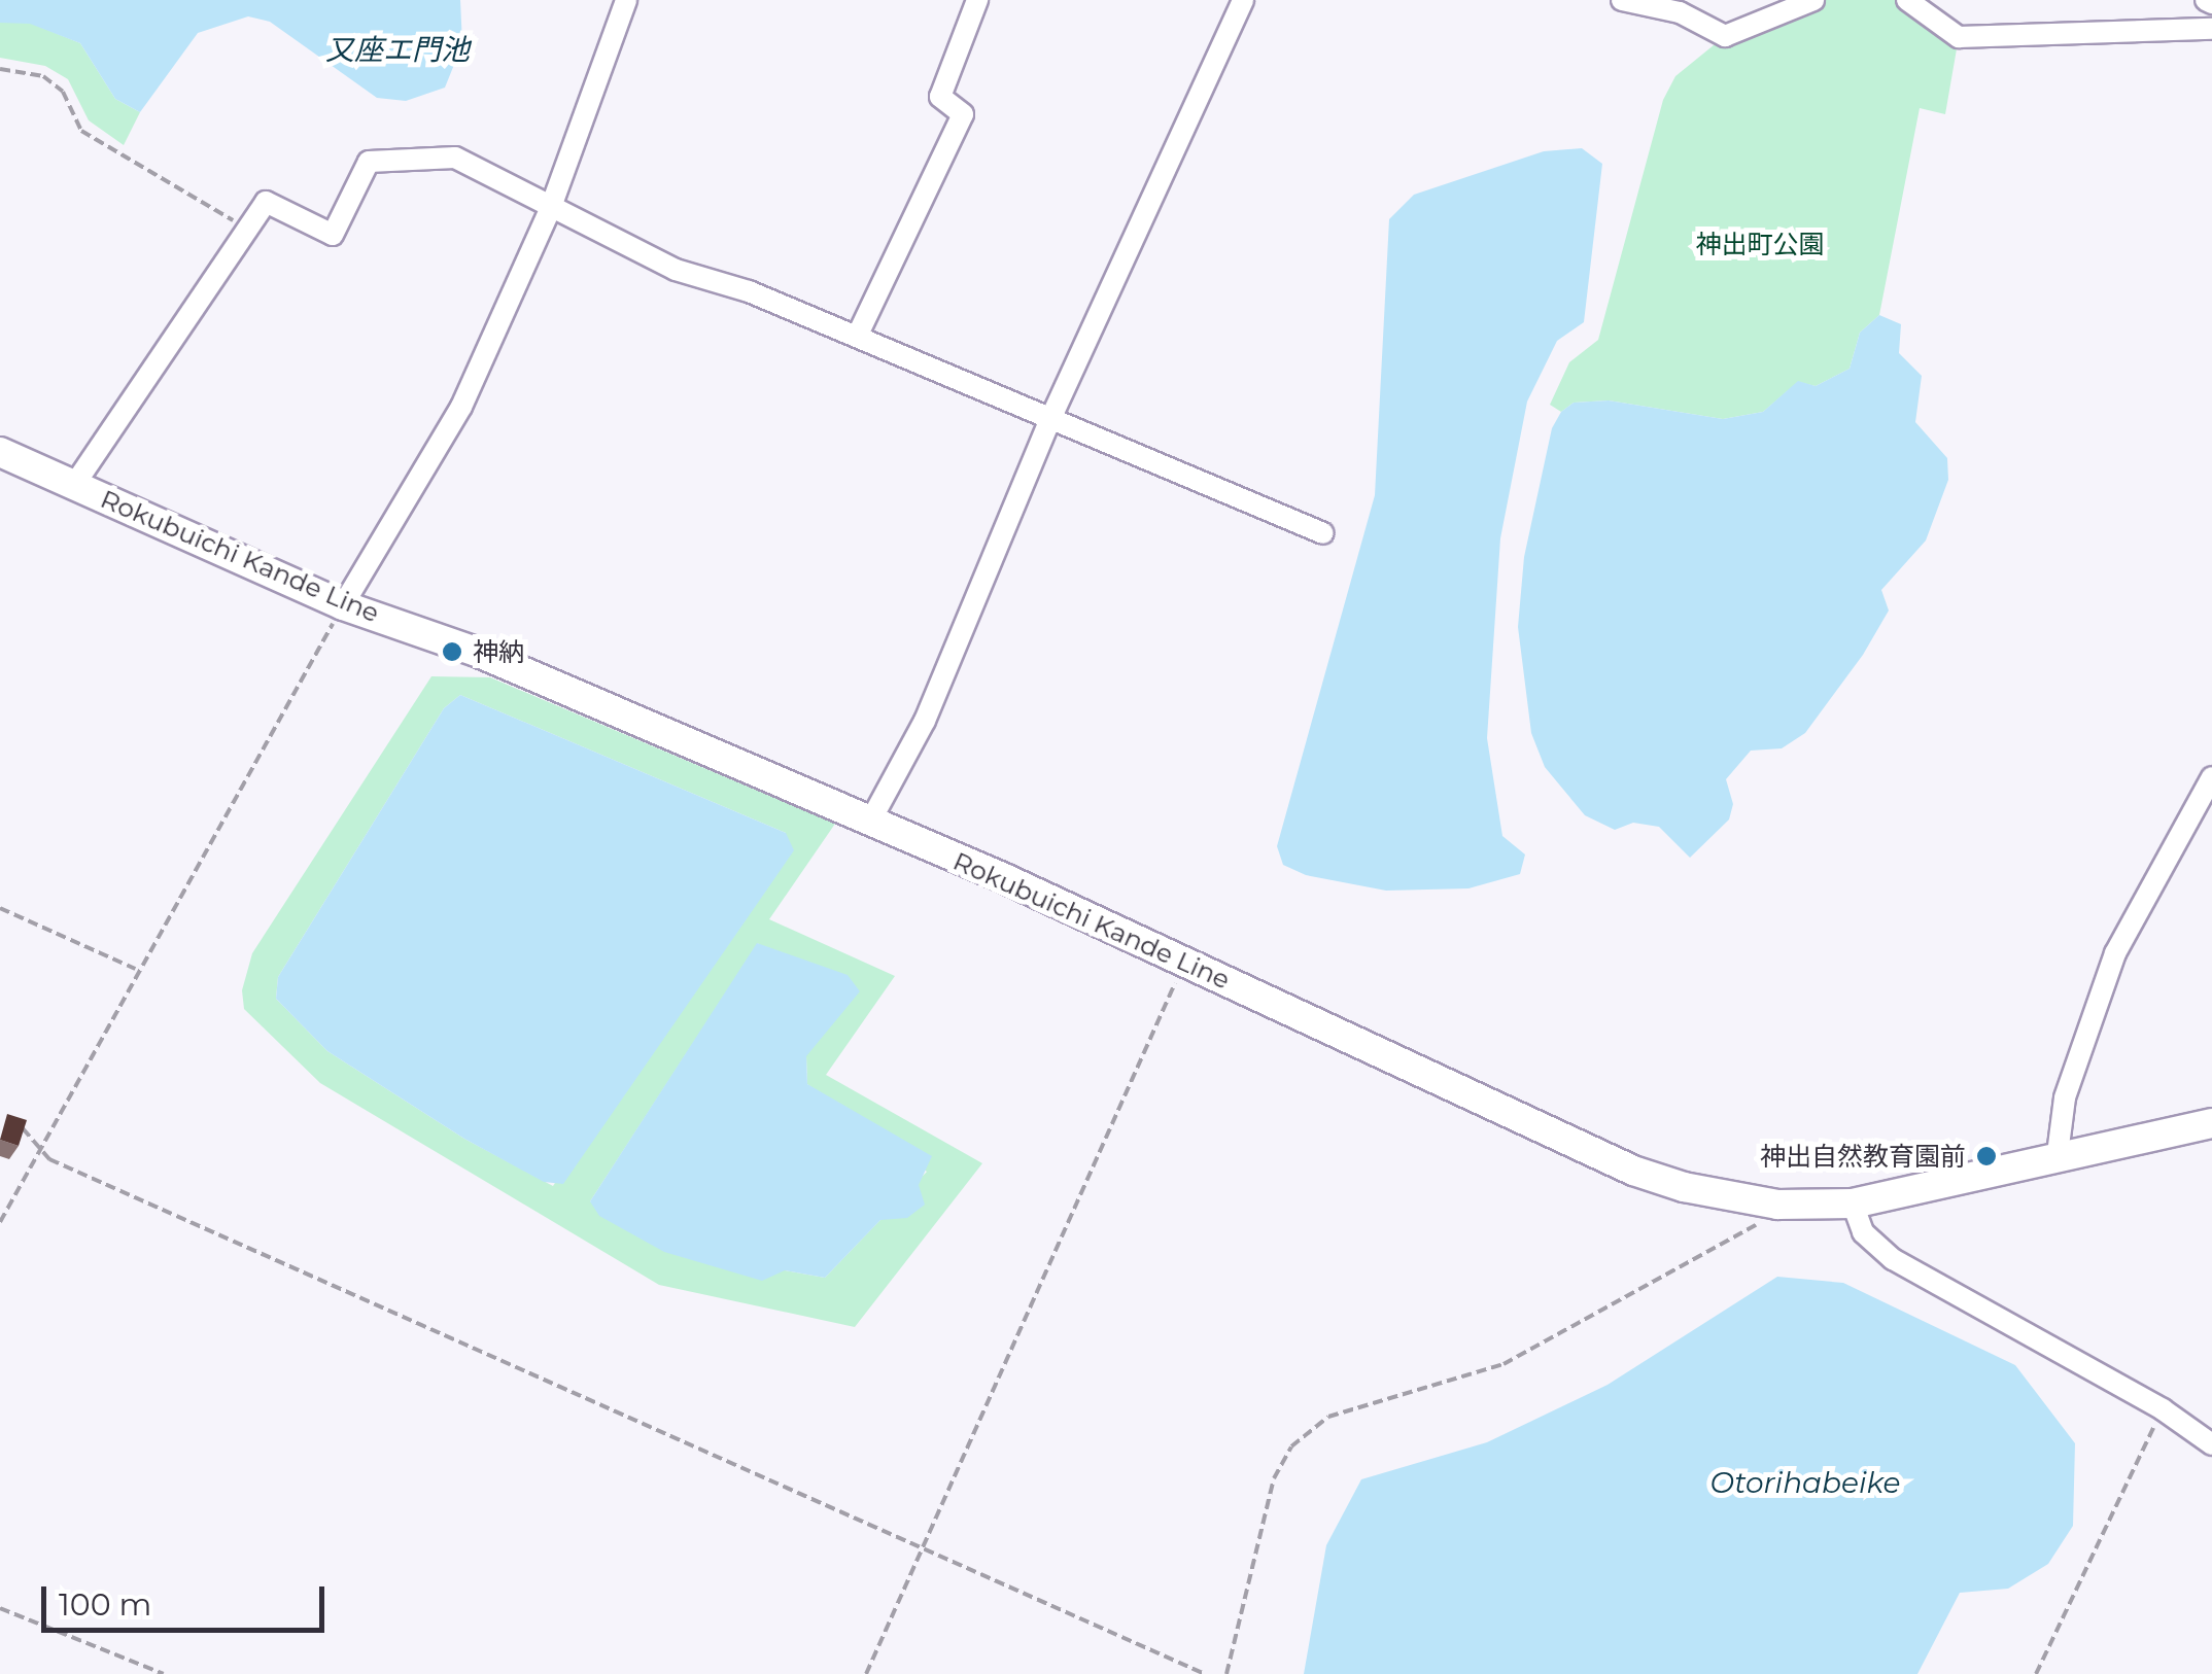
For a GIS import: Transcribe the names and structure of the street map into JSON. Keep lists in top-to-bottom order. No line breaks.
{"streets":{"main road":["Rokubuichi Kande Line"]},"water":["又座エ門池","Otorihabeike"],"parks":["神出町公園"],"places":["神納","神出自然教育園前"],"scale_bar":"100 m"}
